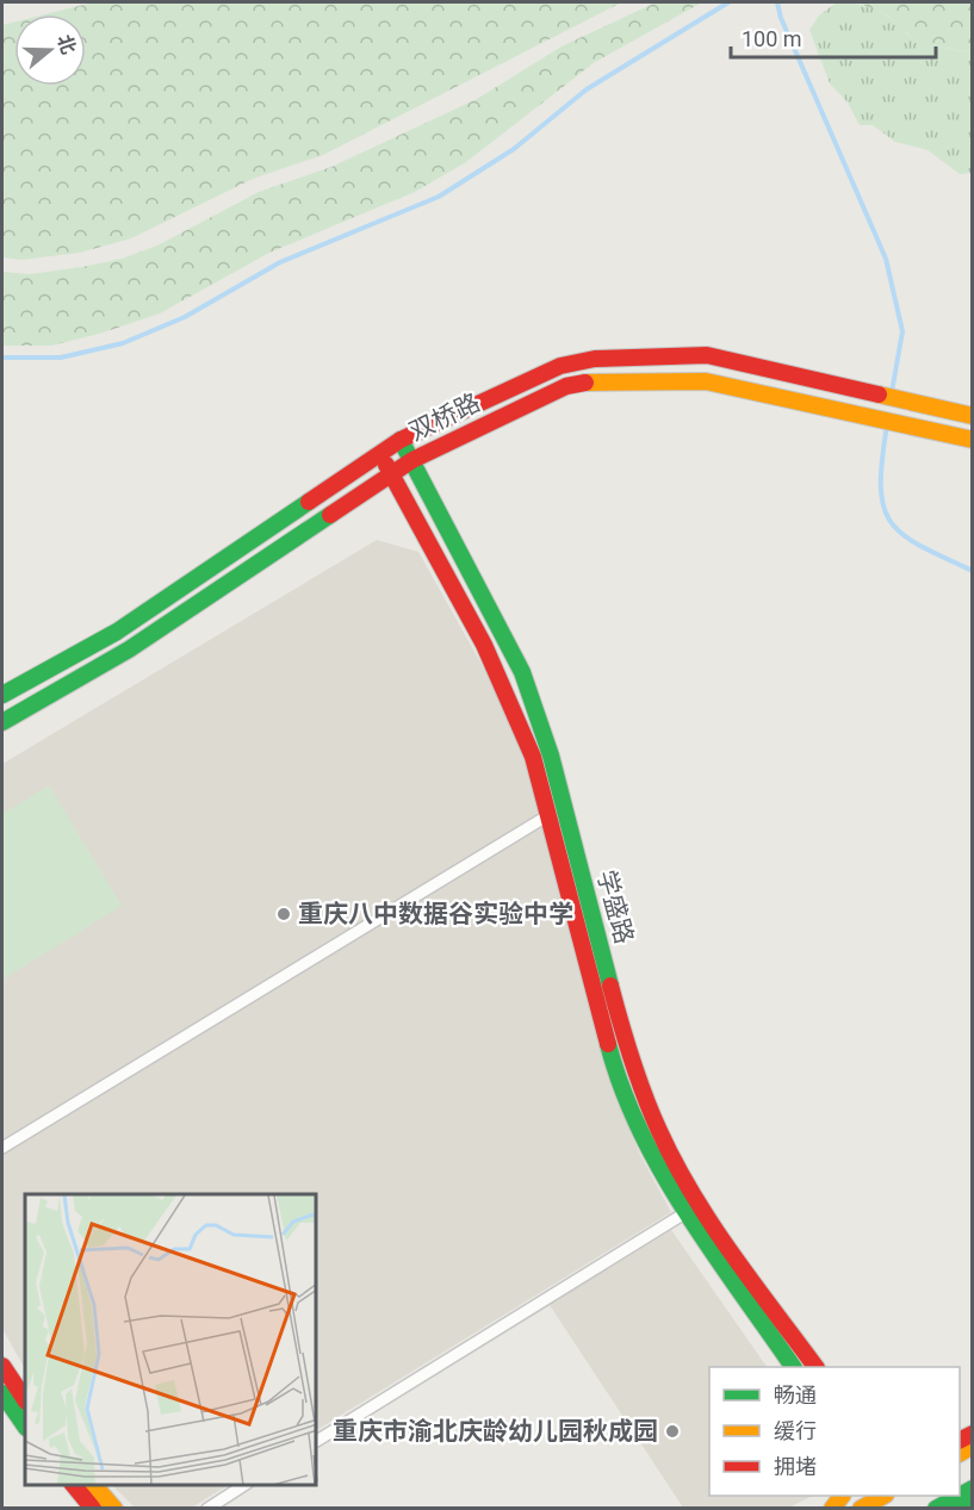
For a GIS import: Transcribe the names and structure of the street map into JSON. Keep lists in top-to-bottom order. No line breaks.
{"streets":{"main road":["双桥路","学盛路"]},"crossings":[["双桥路","学盛路"]],"places":["重庆八中数据谷实验中学","重庆市渝北庆龄幼儿园秋成园"],"legend":["畅通","缓行","拥堵"],"scale_bar":"100 m","north":"right"}
